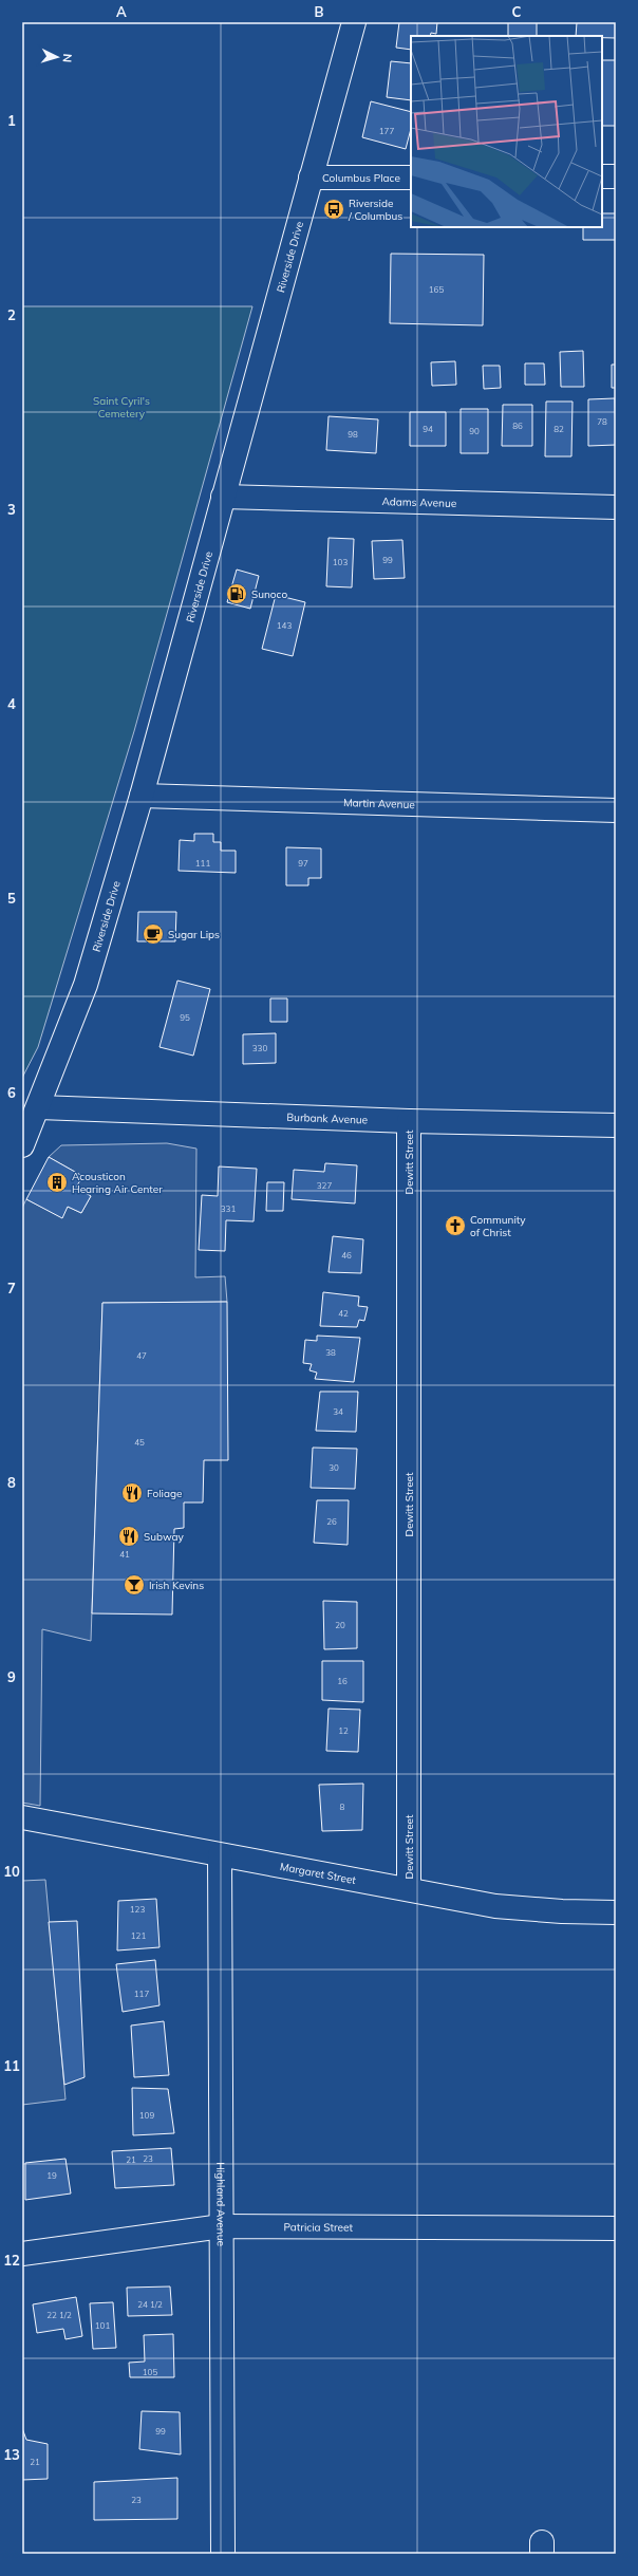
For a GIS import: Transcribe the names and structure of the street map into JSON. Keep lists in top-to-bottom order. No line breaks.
{"streets":{"street":["Columbus Place","Riverside Drive","Adams Avenue","Martin Avenue","Burbank Avenue","Dewitt Street","Margaret Street","Highland Avenue","Patricia Street"]},"crossings":[["Columbus Place","Riverside Drive"],["Riverside Drive","Adams Avenue"],["Riverside Drive","Martin Avenue"],["Riverside Drive","Burbank Avenue"],["Burbank Avenue","Dewitt Street"],["Dewitt Street","Margaret Street"],["Margaret Street","Highland Avenue"],["Highland Avenue","Patricia Street"]],"parks":["Saint Cyril's Cemetery"],"places":{"bus stop":["Riverside / Columbus"],"fuel station":["Sunoco"],"cafe":["Sugar Lips"],"building":["Acousticon Hearing Air Center"],"church":["Community of Christ"],"restaurant":["Foliage","Subway"],"bar":["Irish Kevins"]},"house_numbers":["177","165","78","86","94","82","90","98","99","103","143","111","97","95","330","327","331","46","42","38","47","34","45","30","26","41","20","16","12","8","123","121","117","109","23","21","19","24 1/2","22 1/2","101","105","99","21","23"],"north":"right","grid":{"columns":["A","B","C"],"rows":["1","2","3","4","5","6","7","8","9","10","11","12","13"]}}
